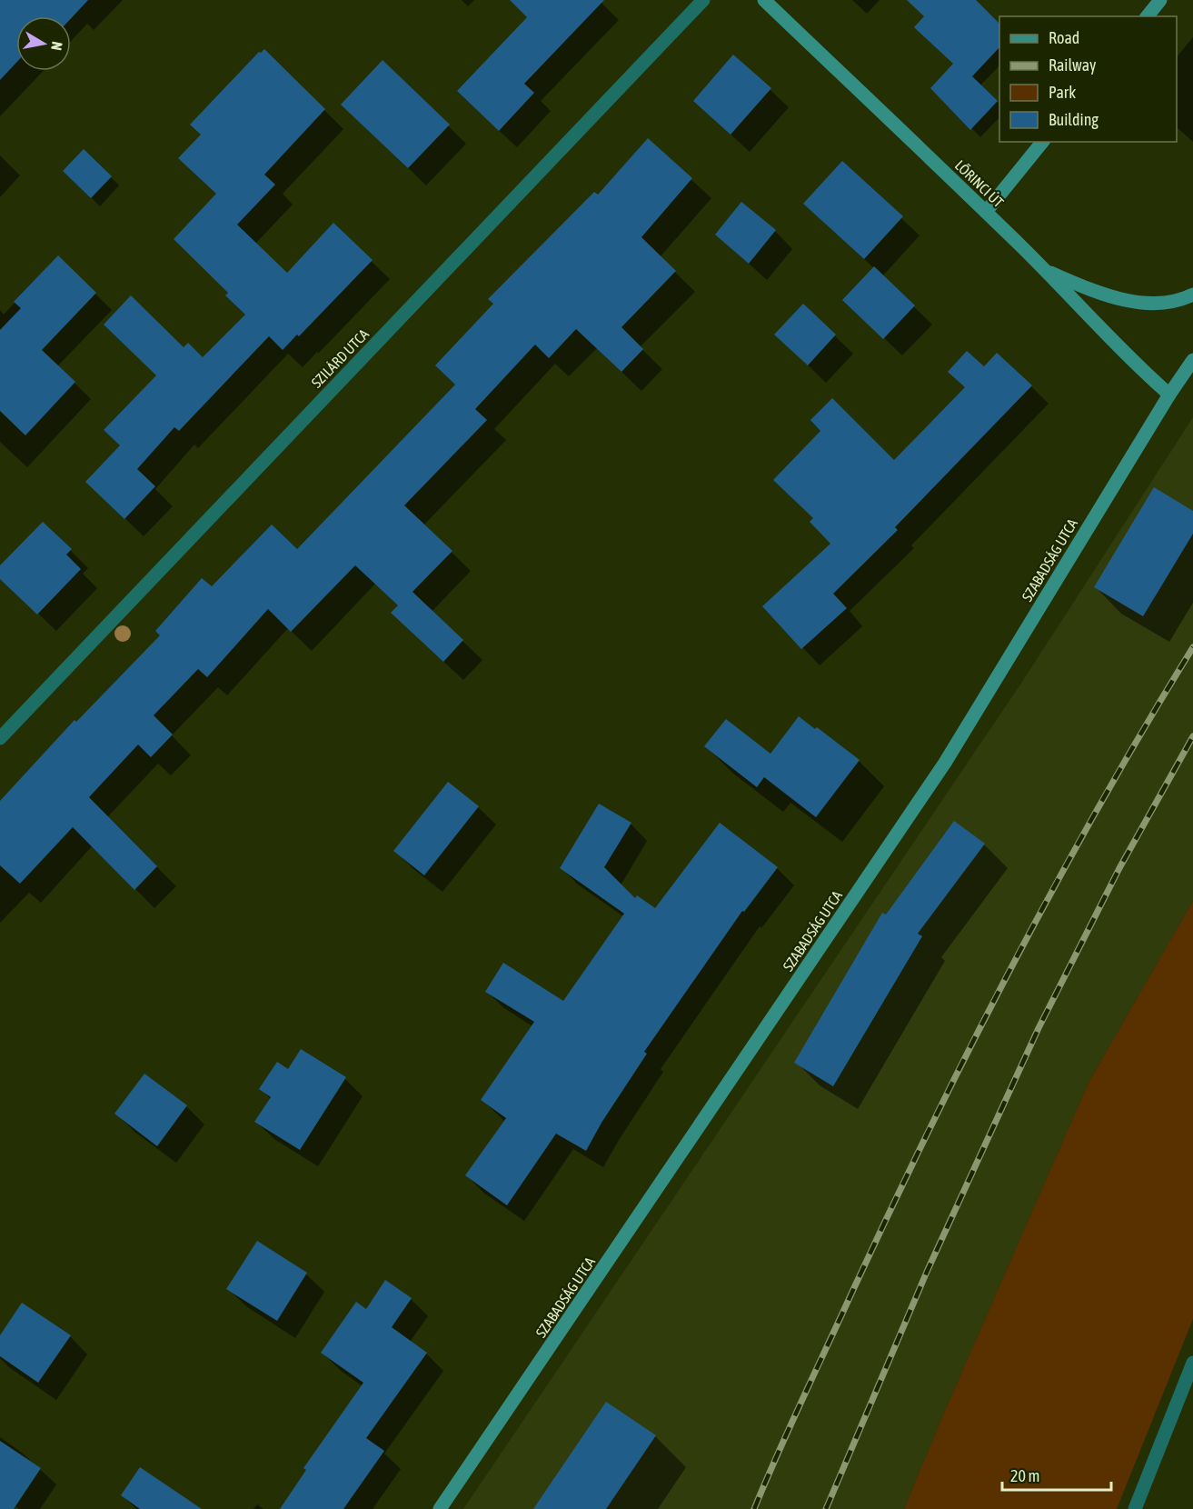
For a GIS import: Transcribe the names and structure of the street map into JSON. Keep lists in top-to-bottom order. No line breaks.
{"streets":{"street":["LŐRINCI ÚT","SZILÁRD UTCA","SZABADSÁG UTCA"]},"crossings":[["LŐRINCI ÚT","SZABADSÁG UTCA"]],"legend":["Road","Railway","Park","Building"],"scale_bar":"20 m","north":"right"}
